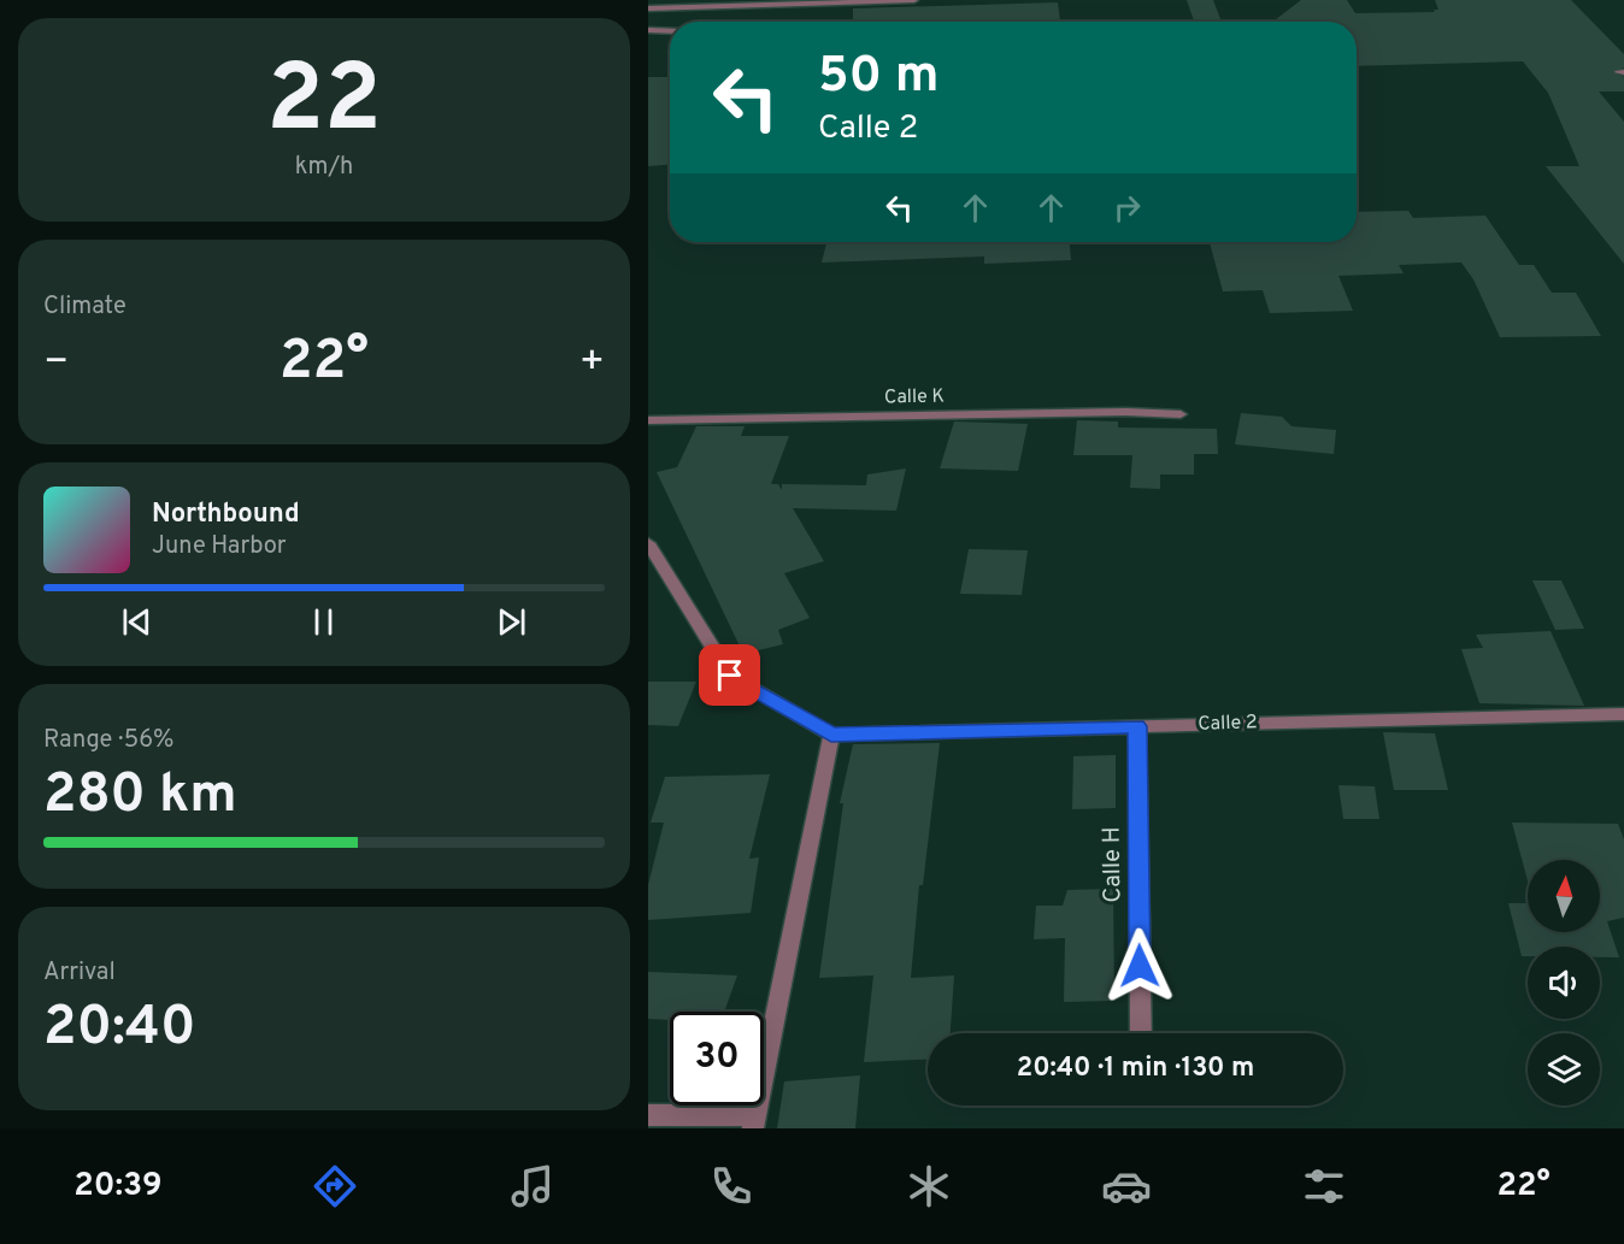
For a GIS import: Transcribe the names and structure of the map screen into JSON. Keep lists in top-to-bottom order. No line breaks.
{"streets":{"street":["Calle K","Calle 2","Calle H"]},"crossings":[["Calle 2","Calle H"]],"north":"top","page":{"tile":[["22","km/h"],"Climate",["Range · 56%","280 km"],["Arrival","20:40"]],"turn":["50 m","Calle 2"],"heat":["−","22°","+"],"song":["Northbound","June Harbor"],"limit":"30","trip":"20:40 · 1 min · 130 m","tabs":["20:39","22°"]}}
